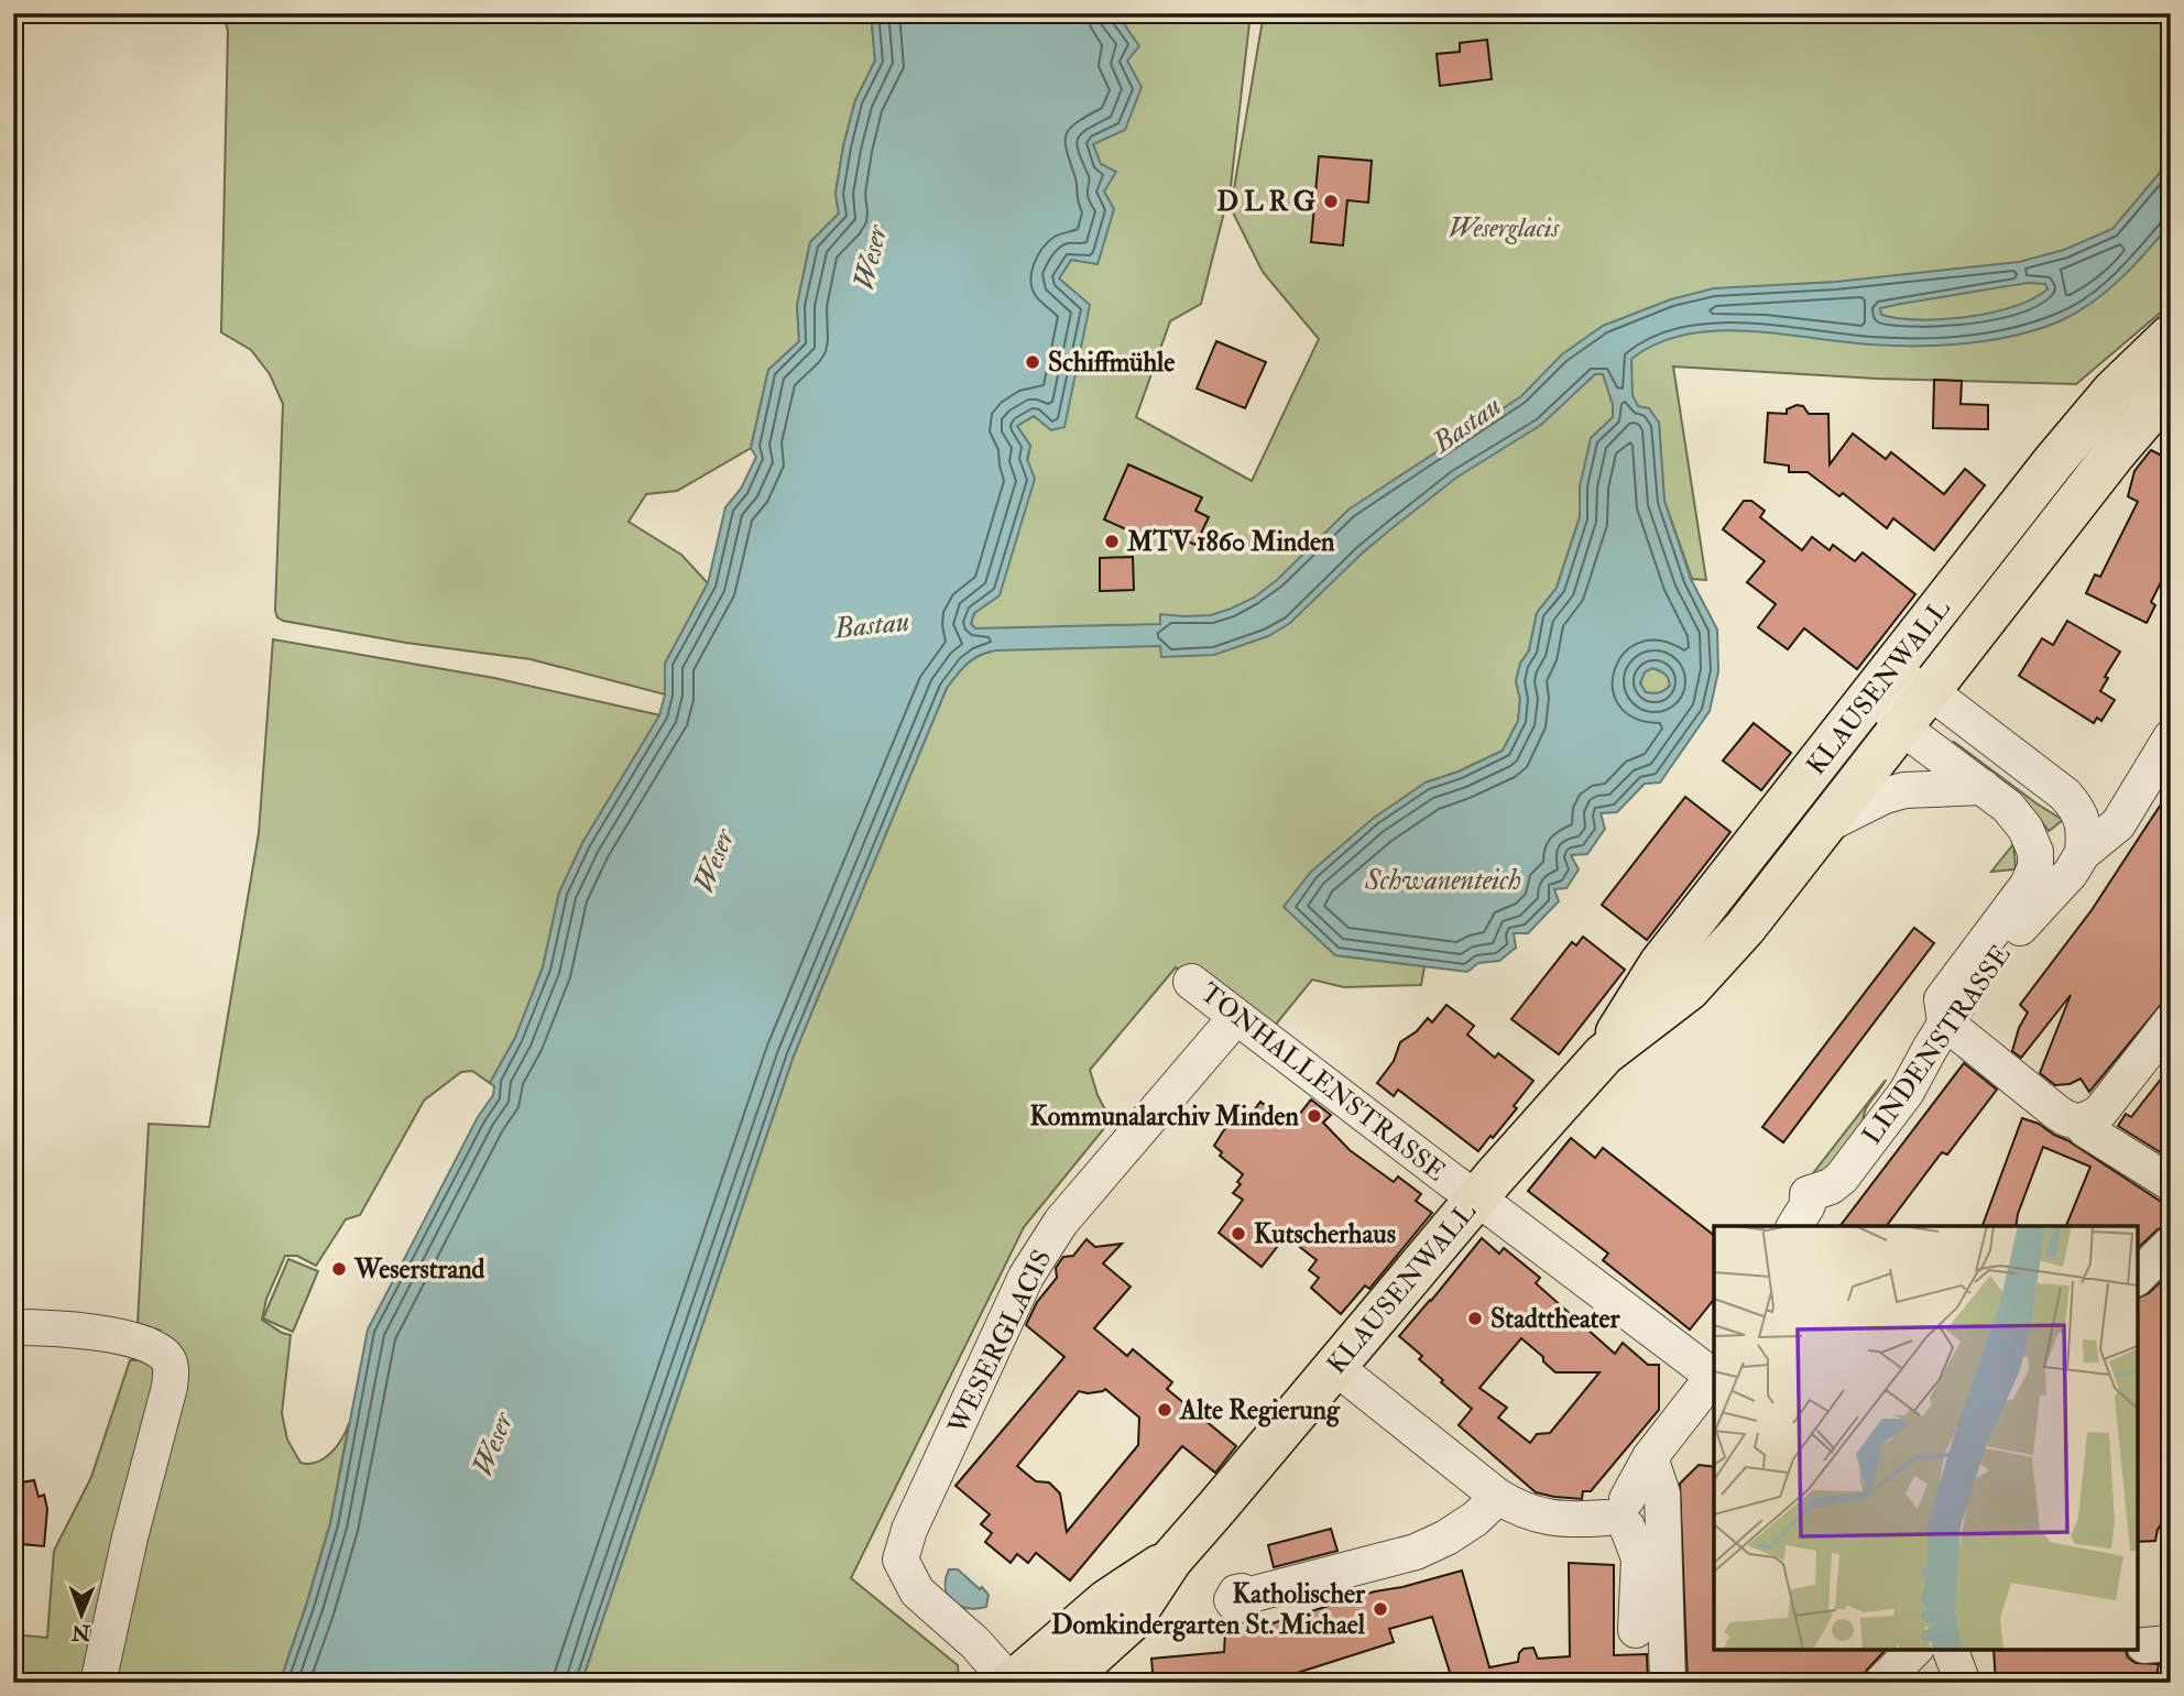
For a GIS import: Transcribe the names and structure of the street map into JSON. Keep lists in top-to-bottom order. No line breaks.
{"streets":{"main road":["KLAUSENWALL"],"street":["LINDENSTRASSE","TONHALLENSTRASSE","WESERGLACIS"]},"crossings":[["KLAUSENWALL","TONHALLENSTRASSE"],["KLAUSENWALL","WESERGLACIS"],["TONHALLENSTRASSE","WESERGLACIS"]],"water":["Weser","Bastau","Schwanenteich"],"parks":["Weserglacis"],"places":["D L R G","Schiffmühle","MTV 1860 Minden","Kommunalarchiv Minden","Kutscherhaus","Weserstrand","Stadttheater","Alte Regierung","Katholischer Domkindergarten St. Michael"],"north":"bottom"}
